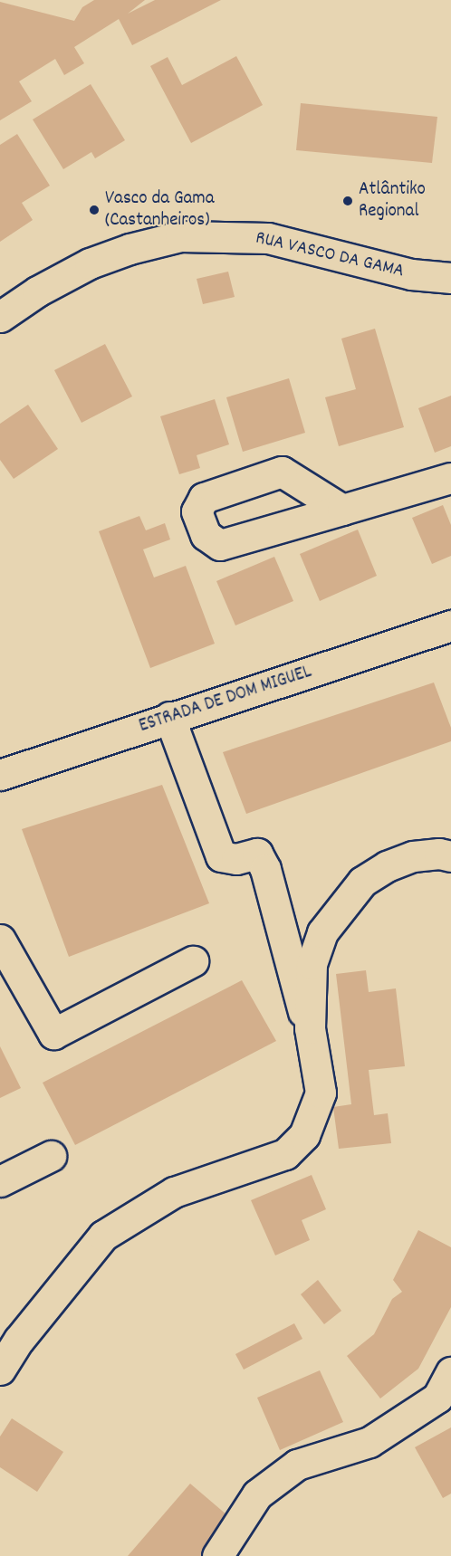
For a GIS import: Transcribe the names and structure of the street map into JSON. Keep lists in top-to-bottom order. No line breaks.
{"streets":{"street":["RUA VASCO DA GAMA","ESTRADA DE DOM MIGUEL"]},"places":["Atlântiko Regional","Vasco da Gama (Castanheiros)"]}
